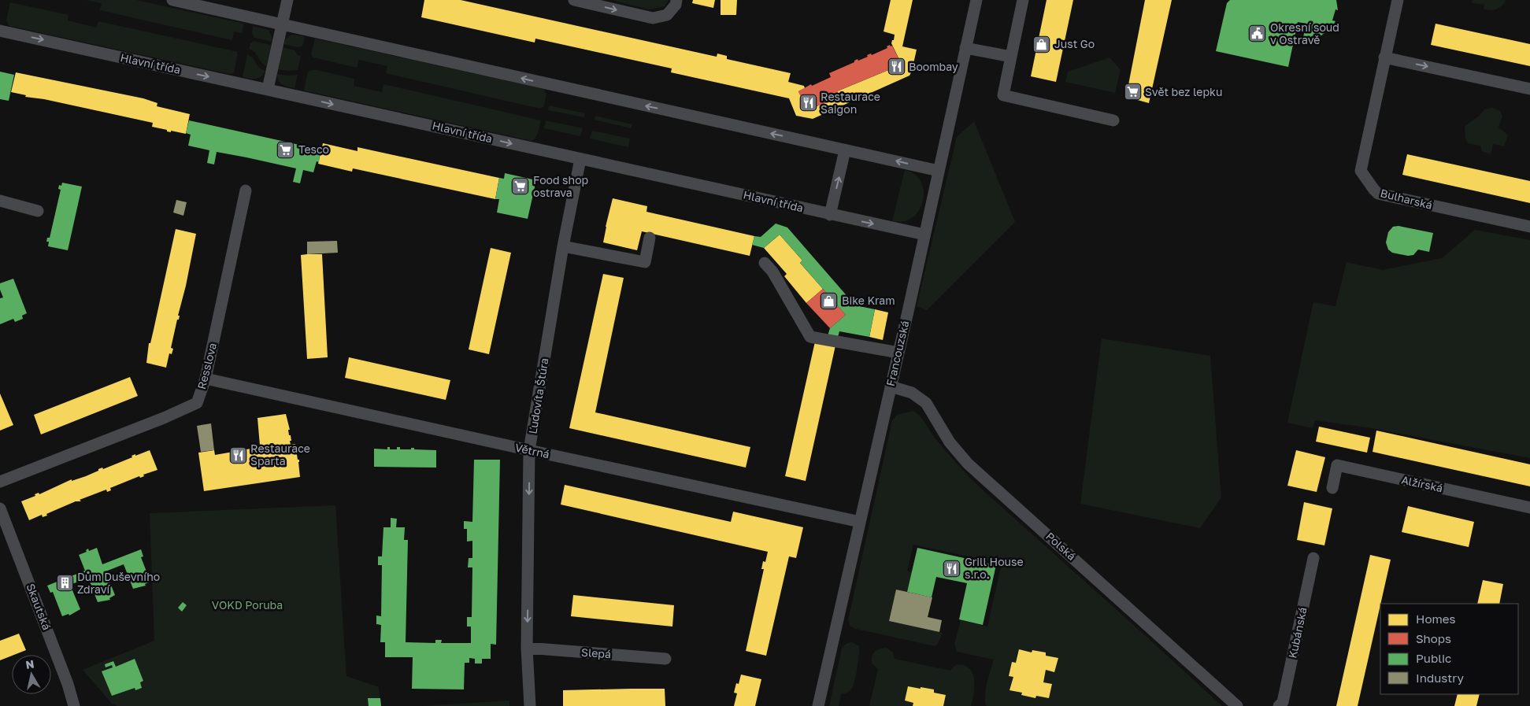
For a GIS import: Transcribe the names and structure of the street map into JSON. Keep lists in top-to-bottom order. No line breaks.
{"streets":{"street":["Hlavní třída","Bulharská","Francouzská","Resslova","Ľudovíta Štúra","Větrná","Alžírská","Polská","Skautská","Kubánská","Slepá"]},"crossings":[["Hlavní třída","Francouzská"],["Hlavní třída","Ľudovíta Štúra"],["Francouzská","Větrná"],["Francouzská","Polská"],["Resslova","Větrná"],["Ľudovíta Štúra","Větrná"],["Ľudovíta Štúra","Slepá"]],"one_way":["Ľudovíta Štúra"],"parks":["VOKD Poruba"],"places":{"public building":["Okresní soud v Ostravě"],"shop":["Just Go","Bike Kram"],"restaurant":["Boombay","Restaurace Saigon","Restaurace Sparta","Grill House s.r.o."],"supermarket":["Svět bez lepku","Tesco","Food shop ostrava"],"building":["Dům Duševního Zdraví"]},"legend":["Homes","Shops","Public","Industry"],"north":"top"}
